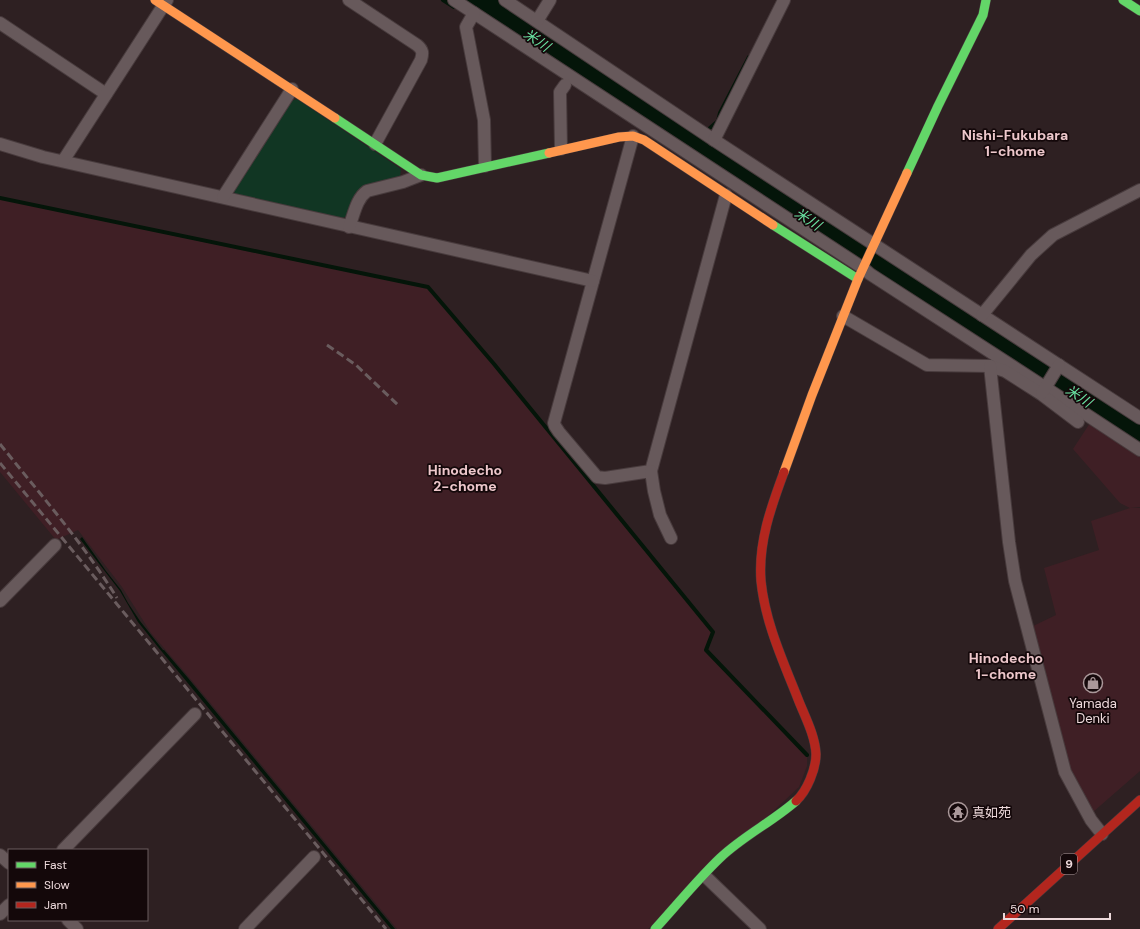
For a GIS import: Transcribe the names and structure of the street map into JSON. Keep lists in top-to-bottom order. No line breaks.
{"streets":{"main road":["9"]},"districts":["Nishi-Fukubara 1-chome","Hinodecho 2-chome","Hinodecho 1-chome"],"water":["米川"],"places":{"shop":["Yamada Denki"],"temple":["真如苑"]},"legend":["Fast","Slow","Jam"],"scale_bar":"50 m"}
